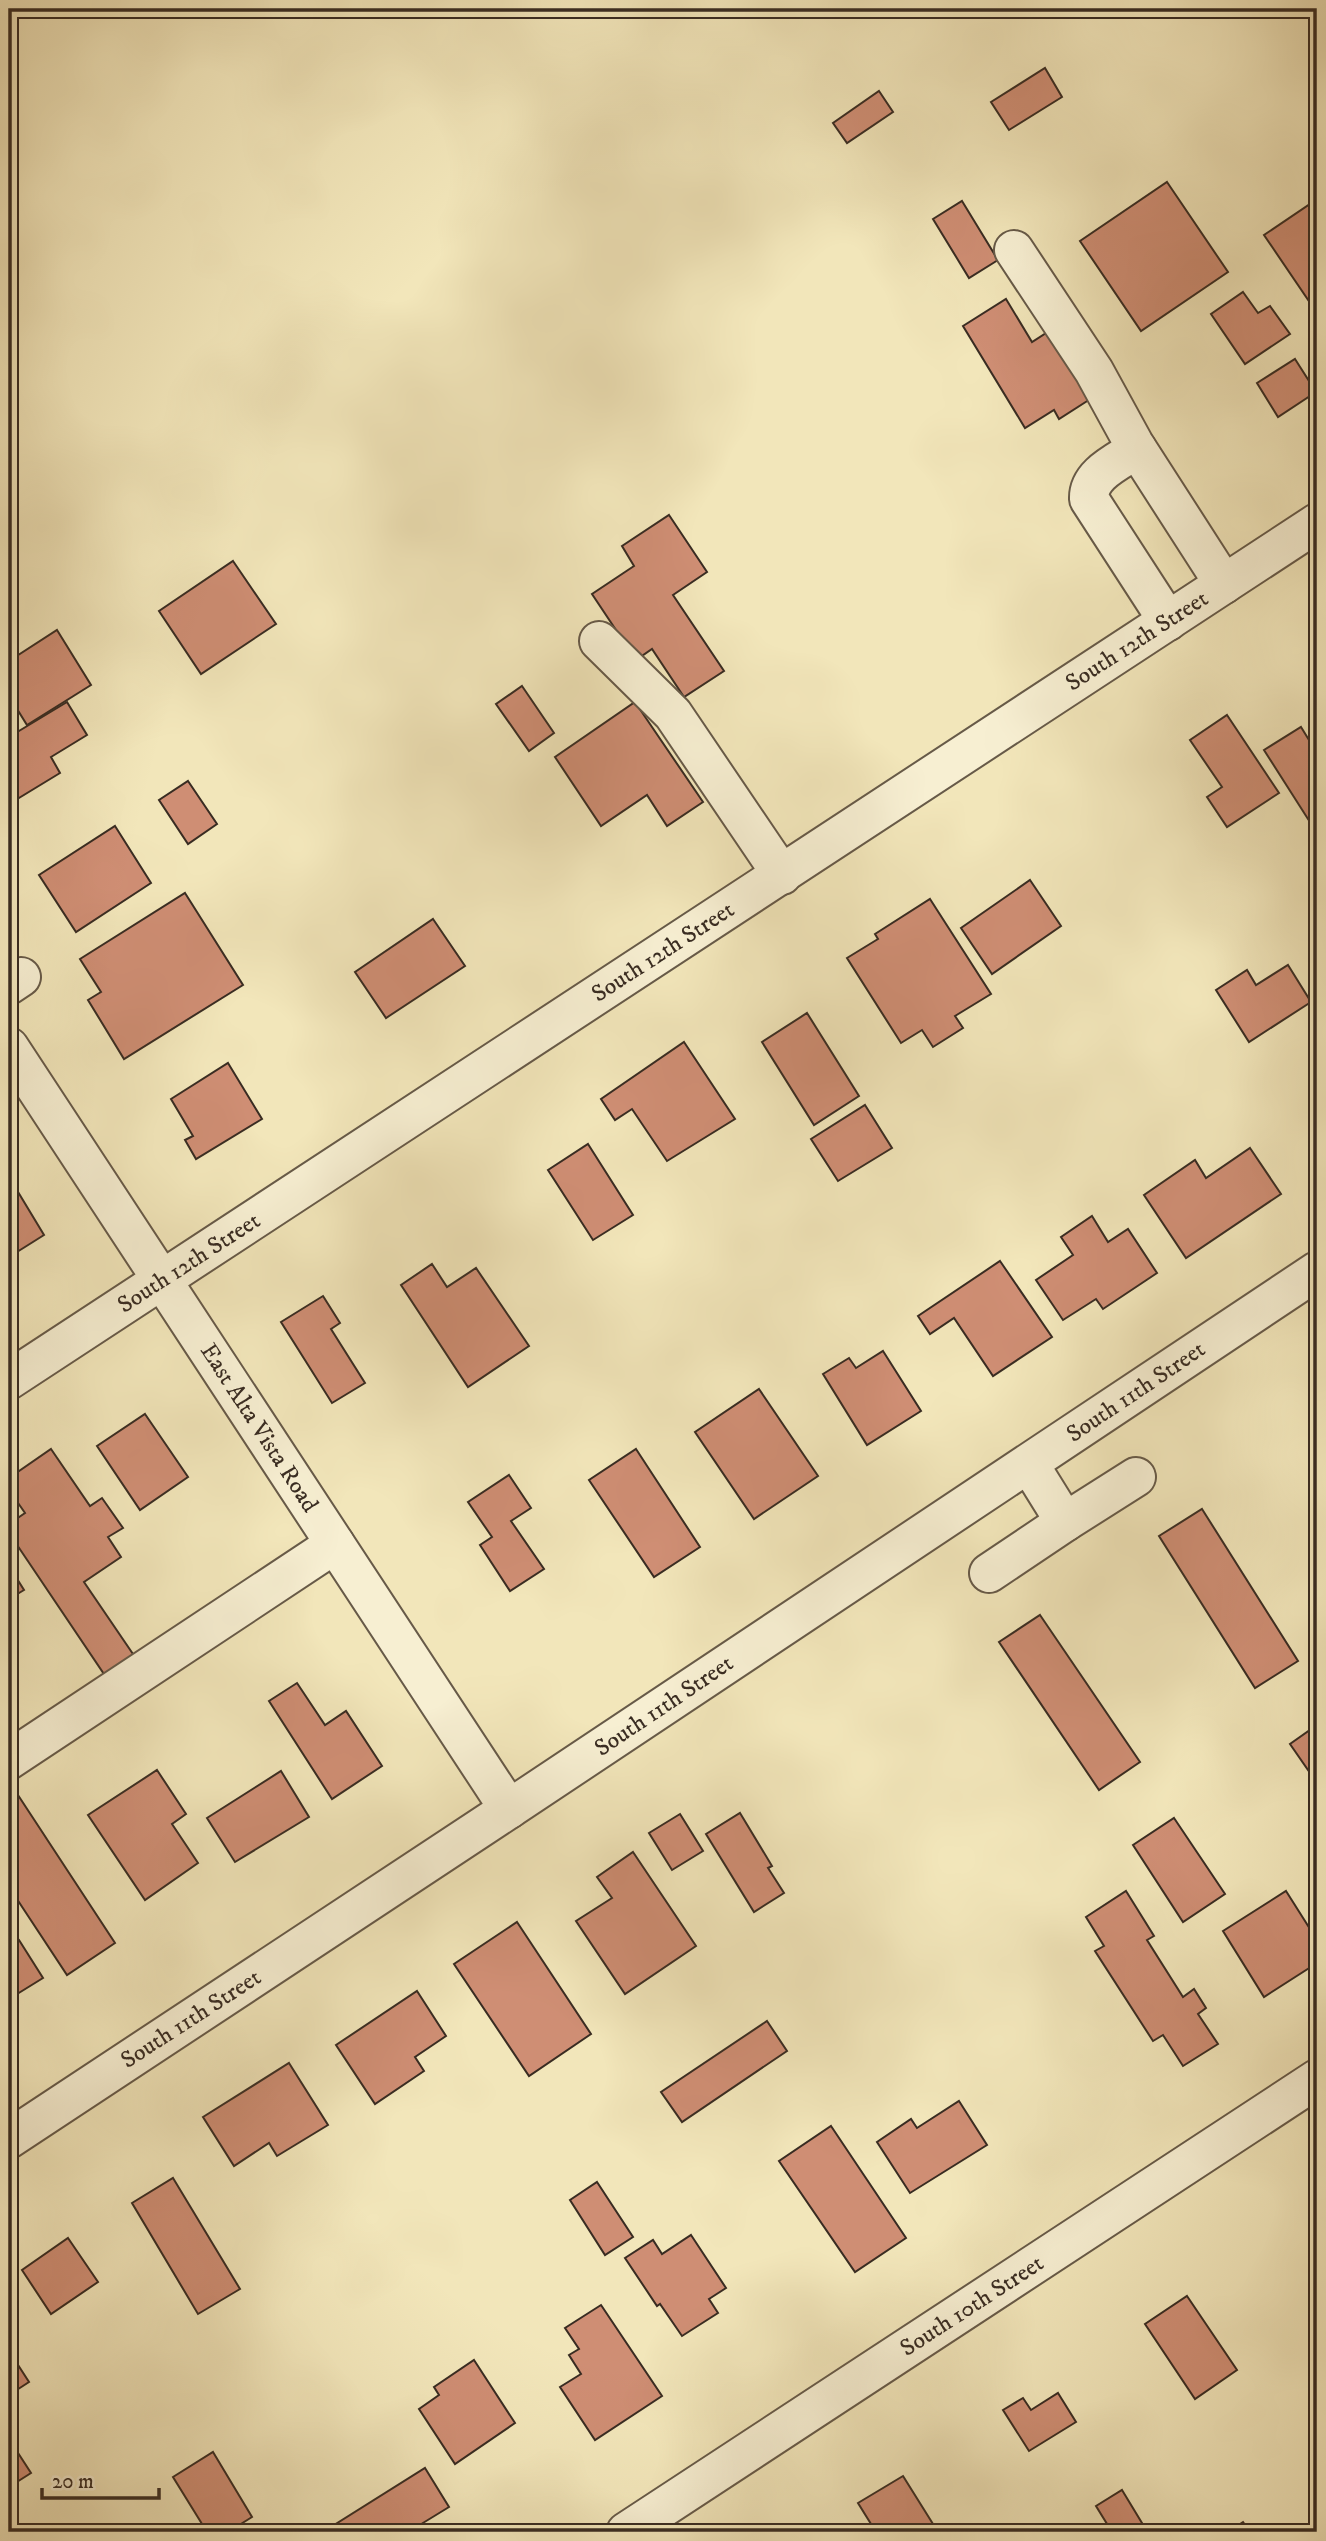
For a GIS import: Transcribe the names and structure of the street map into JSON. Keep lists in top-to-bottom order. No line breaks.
{"streets":{"street":["South 12th Street","South 11th Street","East Alta Vista Road","South 10th Street"]},"crossings":[["South 12th Street","East Alta Vista Road"],["South 11th Street","East Alta Vista Road"]],"scale_bar":"20 m"}
